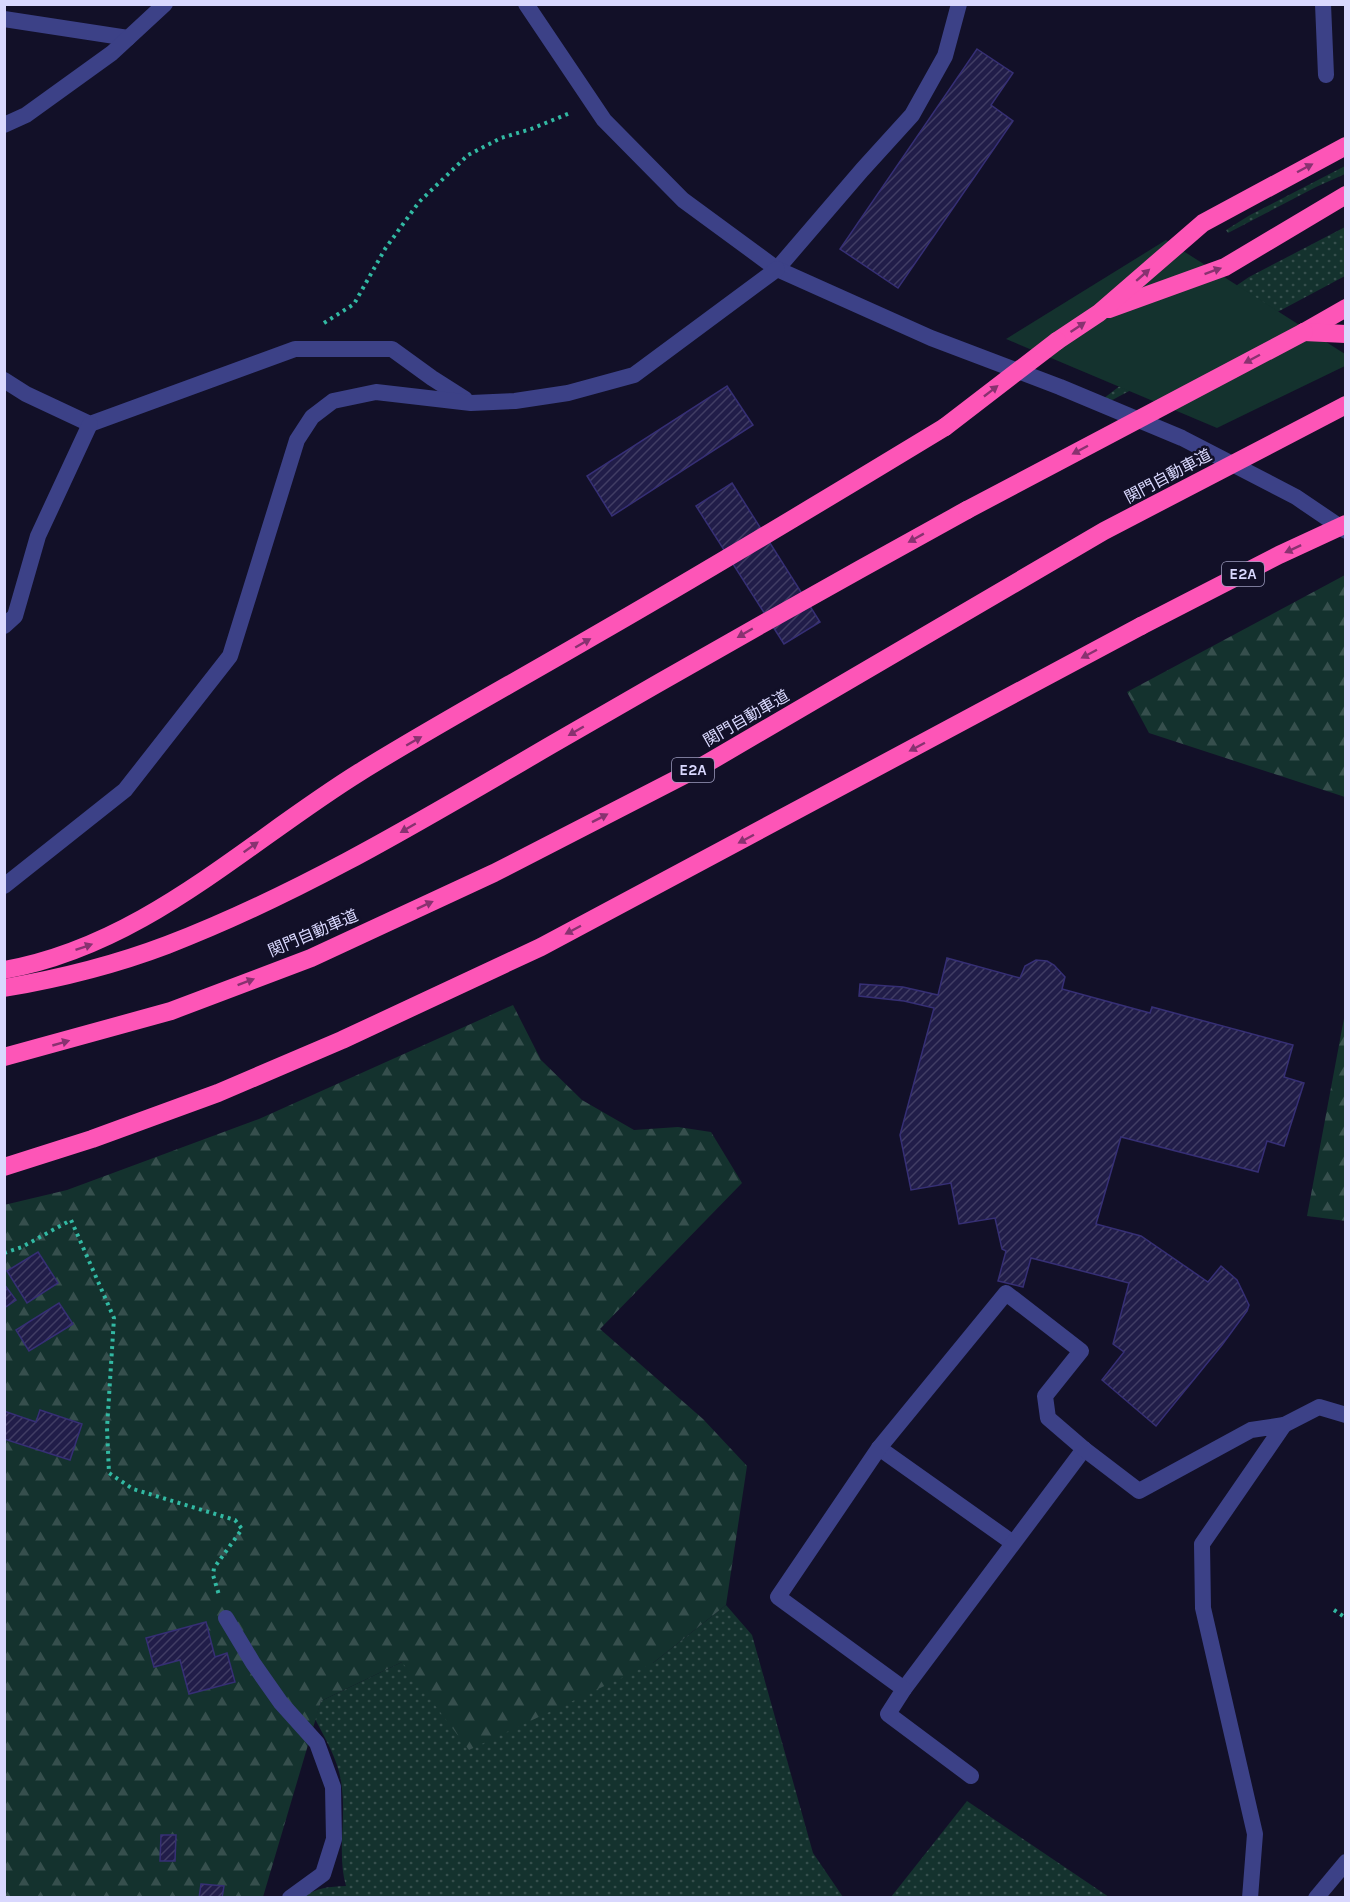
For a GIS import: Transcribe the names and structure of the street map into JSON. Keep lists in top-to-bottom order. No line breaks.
{"streets":{"highway":["関門自動車道","E2A"]}}
